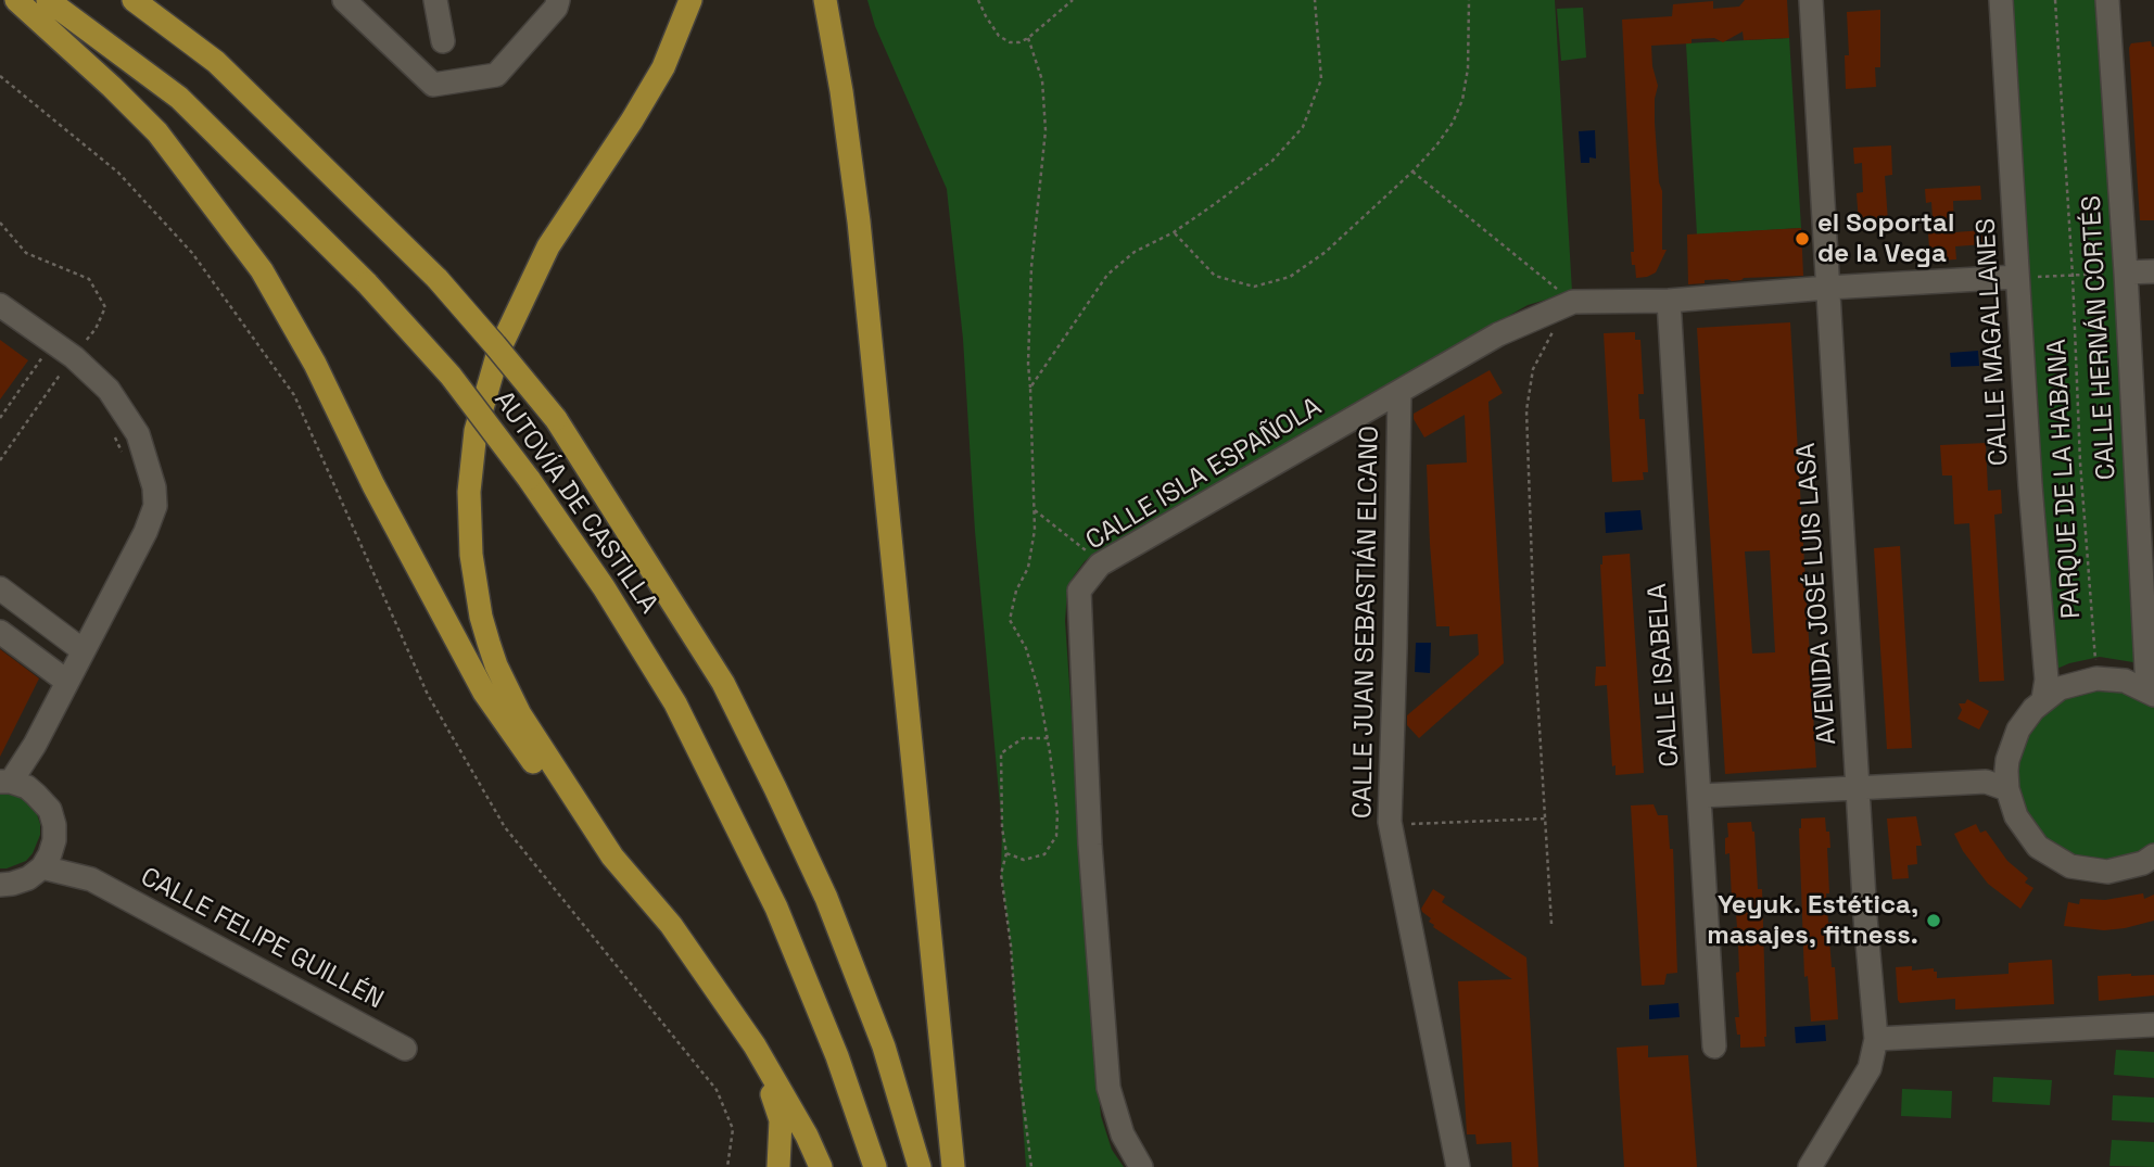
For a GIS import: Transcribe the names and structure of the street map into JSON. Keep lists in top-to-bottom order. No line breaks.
{"streets":{"highway":["AUTOVÍA DE CASTILLA"],"street":["CALLE HERNÁN CORTÉS","CALLE MAGALLANES","CALLE ISLA ESPAÑOLA","AVENIDA JOSÉ LUIS LASA","CALLE JUAN SEBASTIÁN ELCANO","CALLE ISABELA","CALLE FELIPE GUILLÉN"],"path":["PARQUE DE LA HABANA"]},"crossings":[["CALLE MAGALLANES","CALLE ISLA ESPAÑOLA"],["CALLE ISLA ESPAÑOLA","AVENIDA JOSÉ LUIS LASA"],["CALLE ISLA ESPAÑOLA","CALLE JUAN SEBASTIÁN ELCANO"],["CALLE ISLA ESPAÑOLA","CALLE ISABELA"]],"places":["el Soportal de la Vega","Yeyuk. Estética, masajes, fitness."]}
